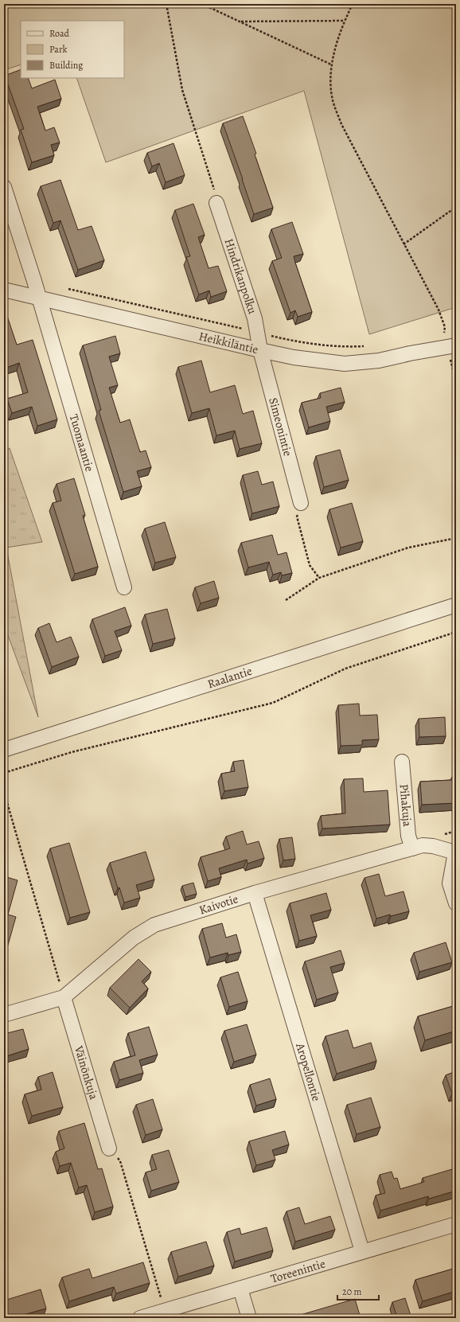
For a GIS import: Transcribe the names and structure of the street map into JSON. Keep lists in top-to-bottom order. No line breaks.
{"streets":{"street":["Hindrikanpolku","Heikkiläntie","Simeonintie","Tuomaantie","Raalantie","Pihakuja","Kaivotie","Aropellontie","Väinönkuja","Toreenintie"]},"crossings":[["Hindrikanpolku","Heikkiläntie"],["Hindrikanpolku","Simeonintie"],["Heikkiläntie","Simeonintie"],["Heikkiläntie","Tuomaantie"],["Pihakuja","Kaivotie"],["Kaivotie","Aropellontie"],["Kaivotie","Väinönkuja"],["Aropellontie","Toreenintie"]],"legend":["Road","Park","Building"],"scale_bar":"20 m"}
